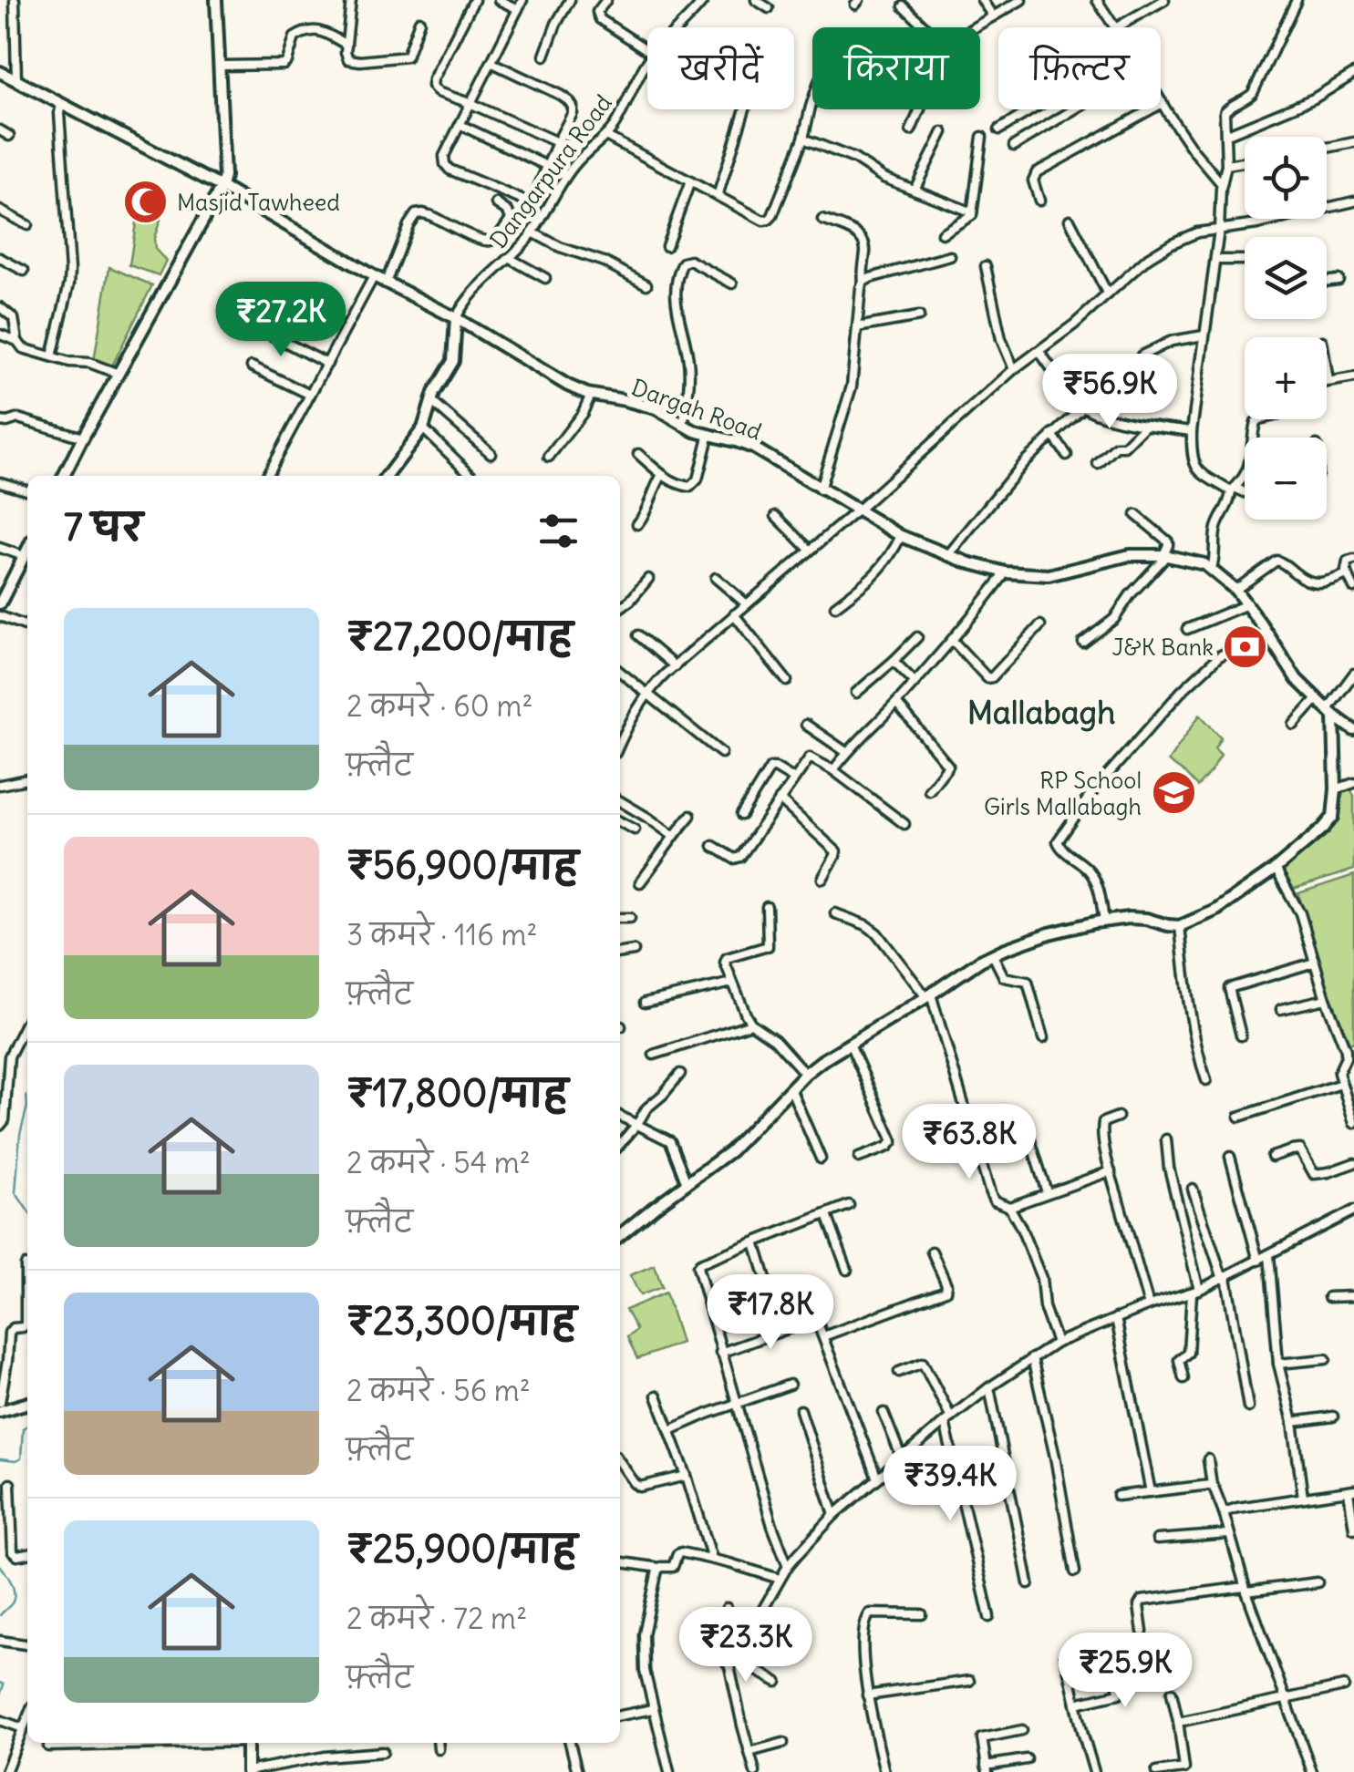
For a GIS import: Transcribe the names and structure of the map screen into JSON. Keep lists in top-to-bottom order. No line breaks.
{"streets":{"street":["Dangarpura Road","Dargah Road"]},"crossings":[["Dangarpura Road","Dargah Road"]],"districts":["Mallabagh"],"places":{"mosque":["Masjid Tawheed"],"bank":["J&K Bank"],"school or university":["RP School Girls Mallabagh"]},"page":{"chip":["खरीदें","किराया","फ़िल्टर"],"map_buttons":["+","−"],"price":["₹27.2K","₹56.9K","₹63.8K","₹17.8K","₹39.4K","₹23.3K","₹25.9K"],"heading":"7 घर","list":[{"name":"₹27,200/माह","note":"2 कमरे · 60 m² · फ़्लैट"},{"name":"₹56,900/माह","note":"3 कमरे · 116 m² · फ़्लैट"},{"name":"₹17,800/माह","note":"2 कमरे · 54 m² · फ़्लैट"},{"name":"₹23,300/माह","note":"2 कमरे · 56 m² · फ़्लैट"},{"name":"₹25,900/माह","note":"2 कमरे · 72 m² · फ़्लैट"}]}}
